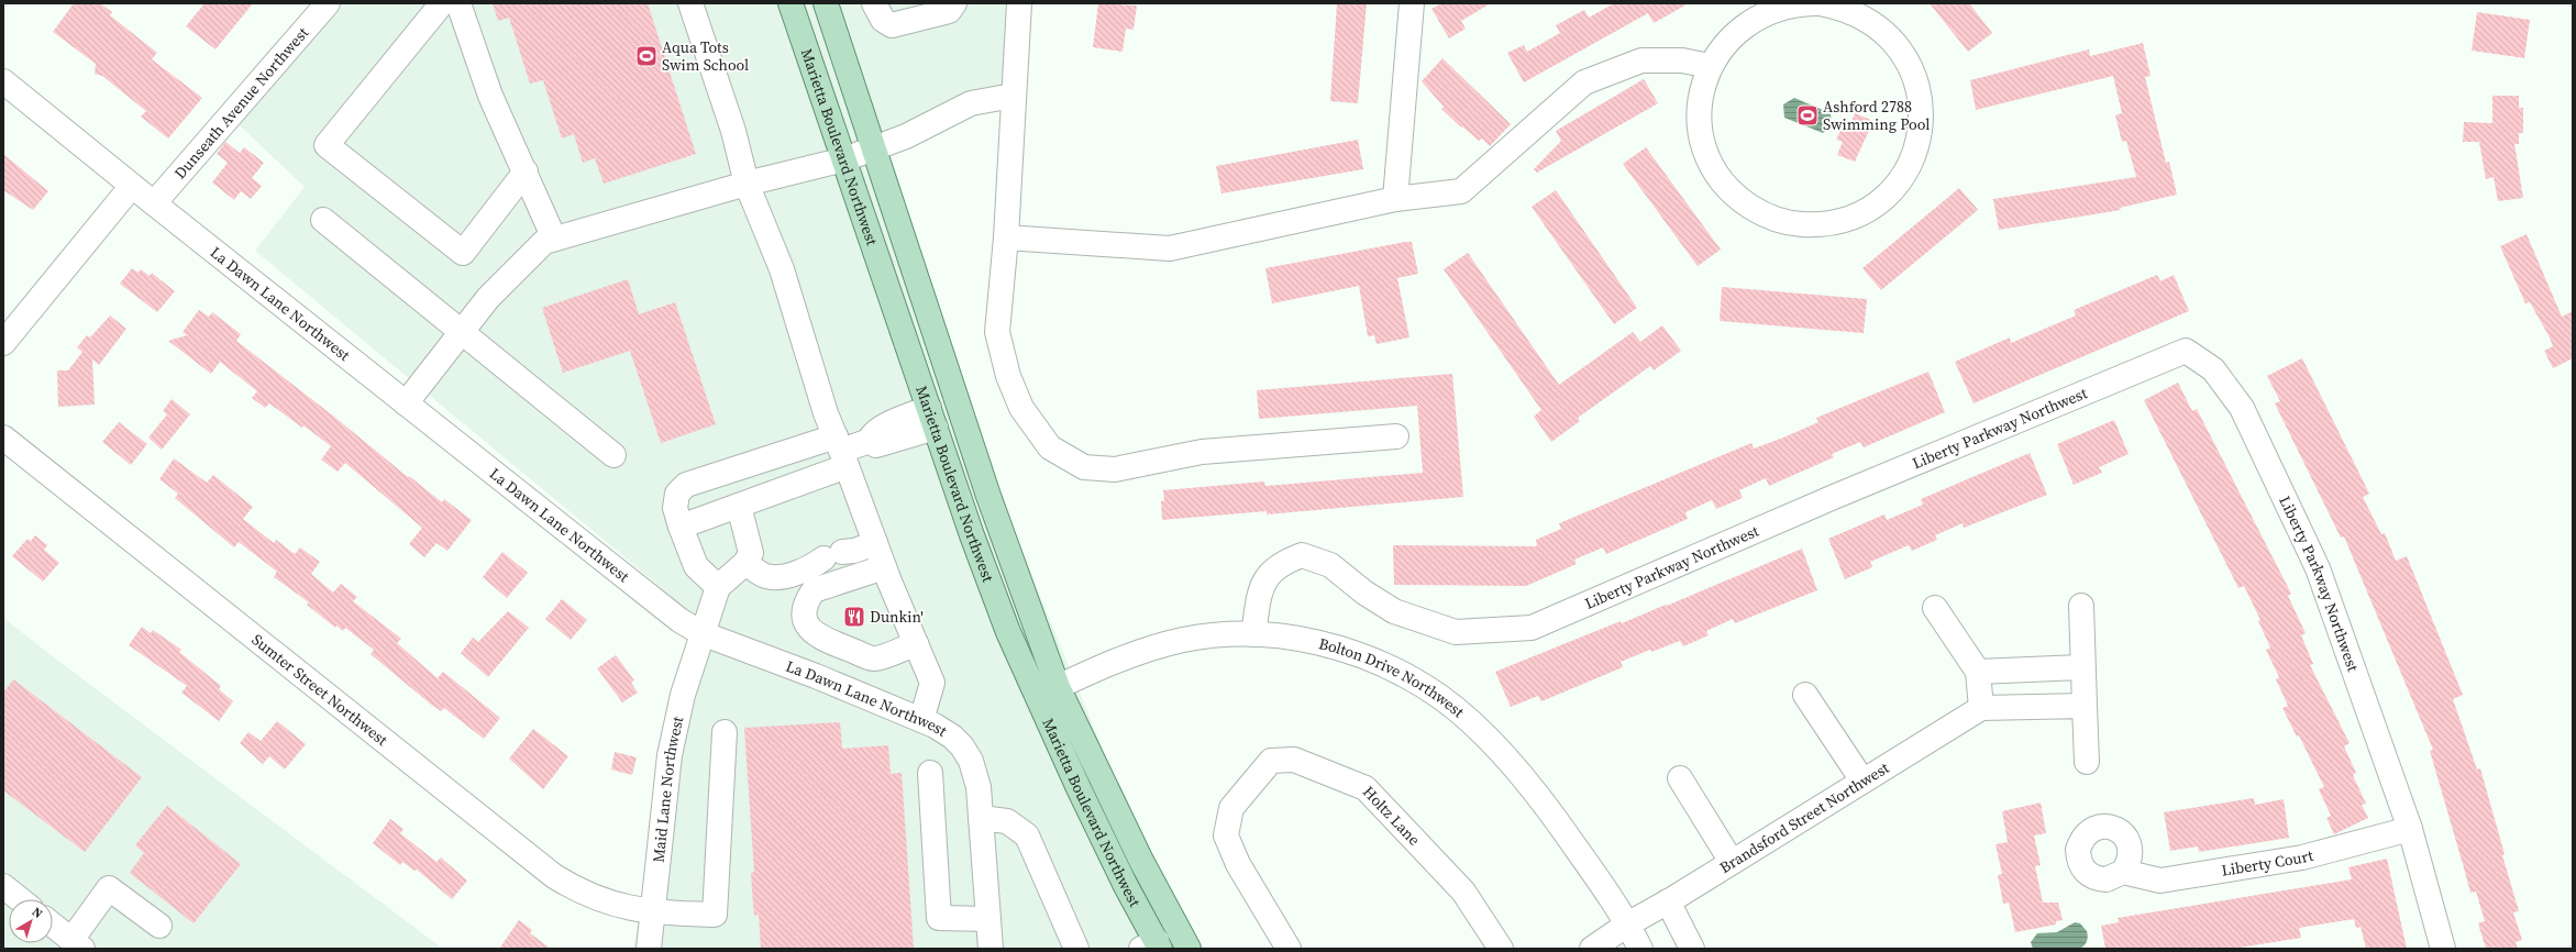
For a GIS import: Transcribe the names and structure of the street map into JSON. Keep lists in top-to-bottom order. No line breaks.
{"streets":{"main road":["Marietta Boulevard Northwest"],"street":["Dunseath Avenue Northwest","La Dawn Lane Northwest","Liberty Parkway Northwest","Bolton Drive Northwest","Sumter Street Northwest","Maid Lane Northwest","Holtz Lane","Brandsford Street Northwest","Liberty Court"]},"crossings":[["Dunseath Avenue Northwest","La Dawn Lane Northwest"],["Marietta Boulevard Northwest","Bolton Drive Northwest"],["La Dawn Lane Northwest","Maid Lane Northwest"],["Liberty Parkway Northwest","Bolton Drive Northwest"],["Liberty Parkway Northwest","Liberty Court"],["Bolton Drive Northwest","Brandsford Street Northwest"],["Sumter Street Northwest","Maid Lane Northwest"]],"places":{"sports":["Aqua Tots Swim School","Ashford 2788 Swimming Pool"],"restaurant":["Dunkin'"]},"north":"top right"}
